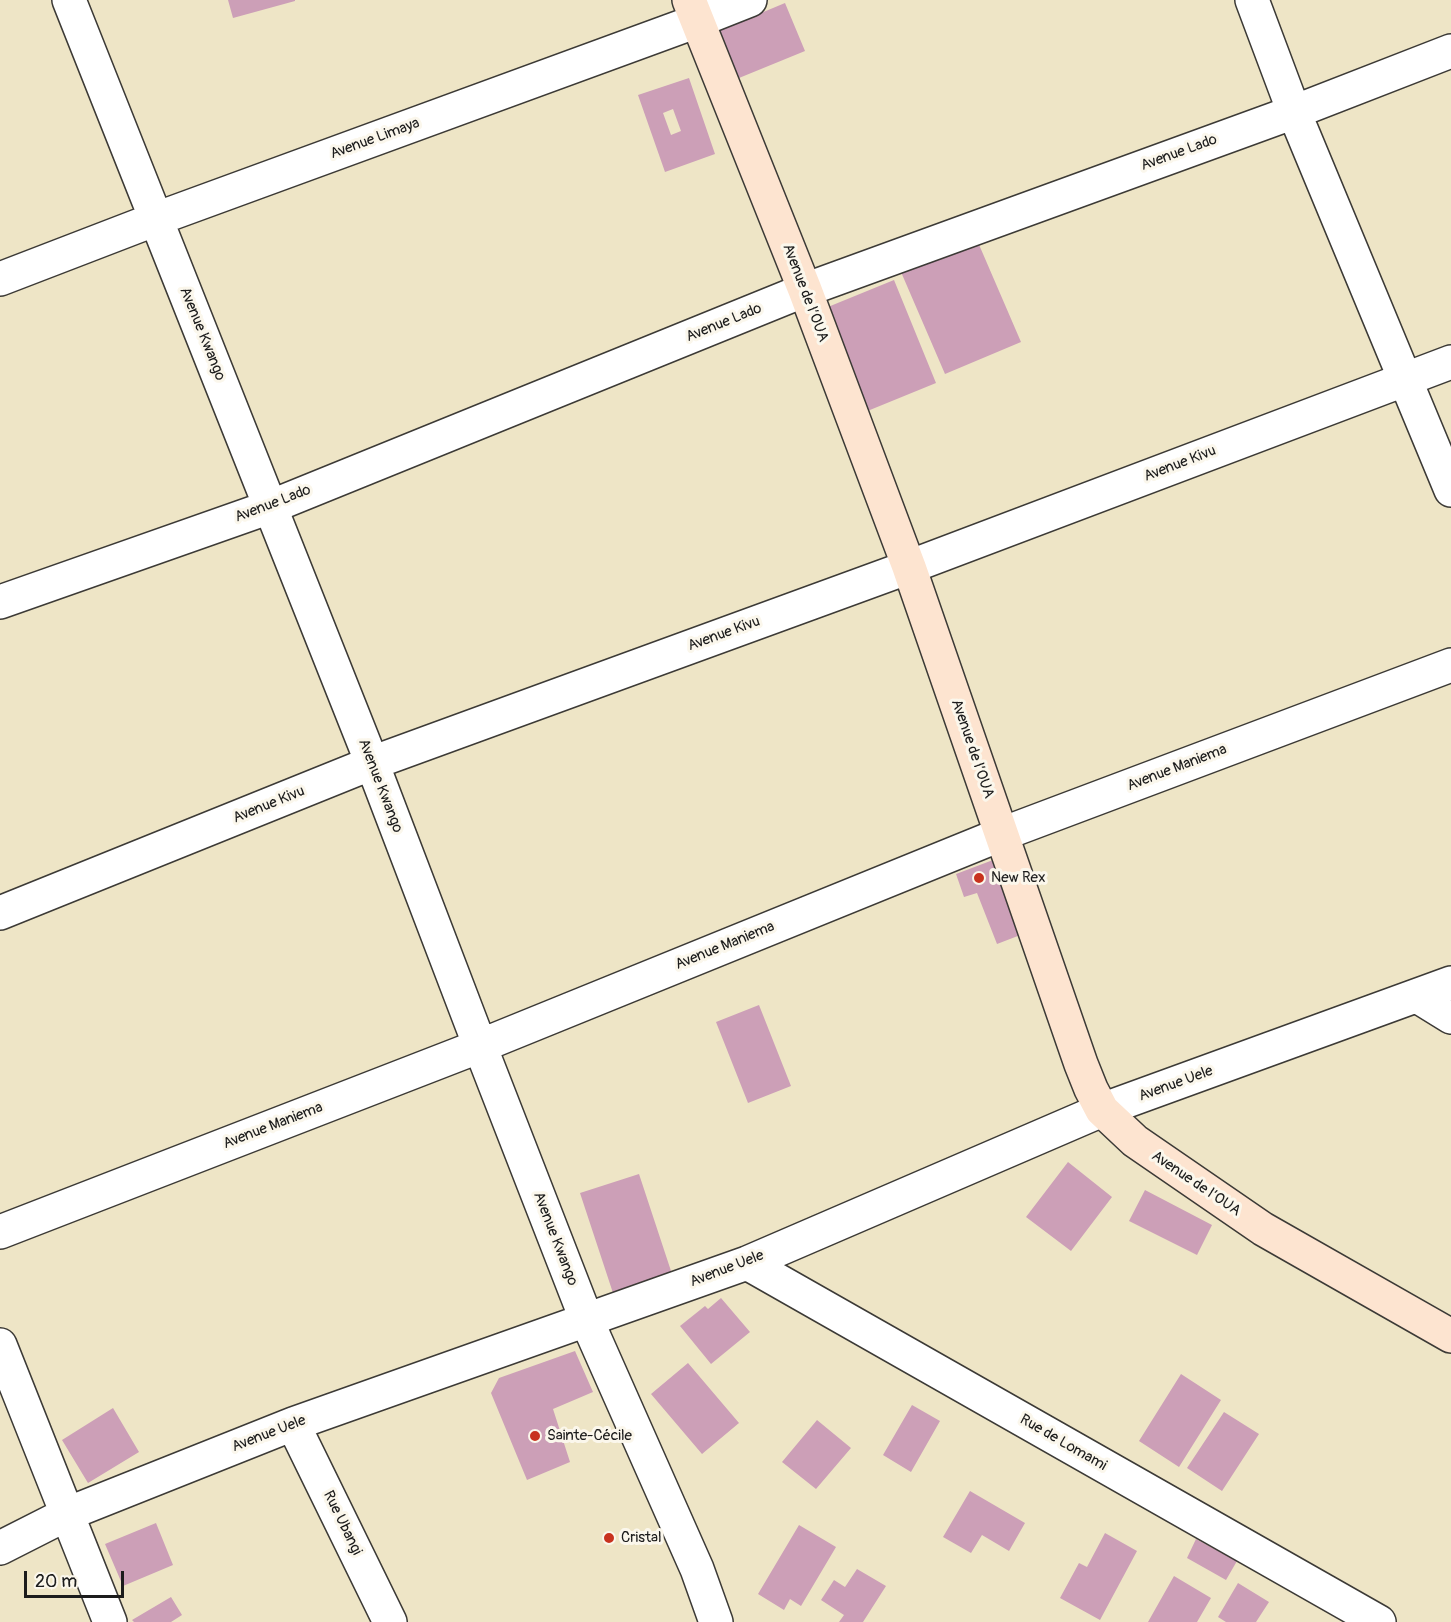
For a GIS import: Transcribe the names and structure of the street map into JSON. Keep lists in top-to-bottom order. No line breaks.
{"streets":{"street":["Avenue Limaya","Avenue Lado","Avenue de l’OUA","Avenue Kwango","Avenue Kivu","Avenue Maniema","Avenue Uele","Rue de Lomami","Rue Ubangi"]},"crossings":[["Avenue Limaya","Avenue de l’OUA"],["Avenue Limaya","Avenue Kwango"],["Avenue Lado","Avenue de l’OUA"],["Avenue Lado","Avenue Kwango"],["Avenue de l’OUA","Avenue Kivu"],["Avenue de l’OUA","Avenue Maniema"],["Avenue de l’OUA","Avenue Uele"],["Avenue Kwango","Avenue Kivu"],["Avenue Kwango","Avenue Maniema"],["Avenue Kwango","Avenue Uele"],["Avenue Uele","Rue de Lomami"],["Avenue Uele","Rue Ubangi"]],"places":["New Rex","Sainte-Cécile","Cristal"],"scale_bar":"20 m"}
